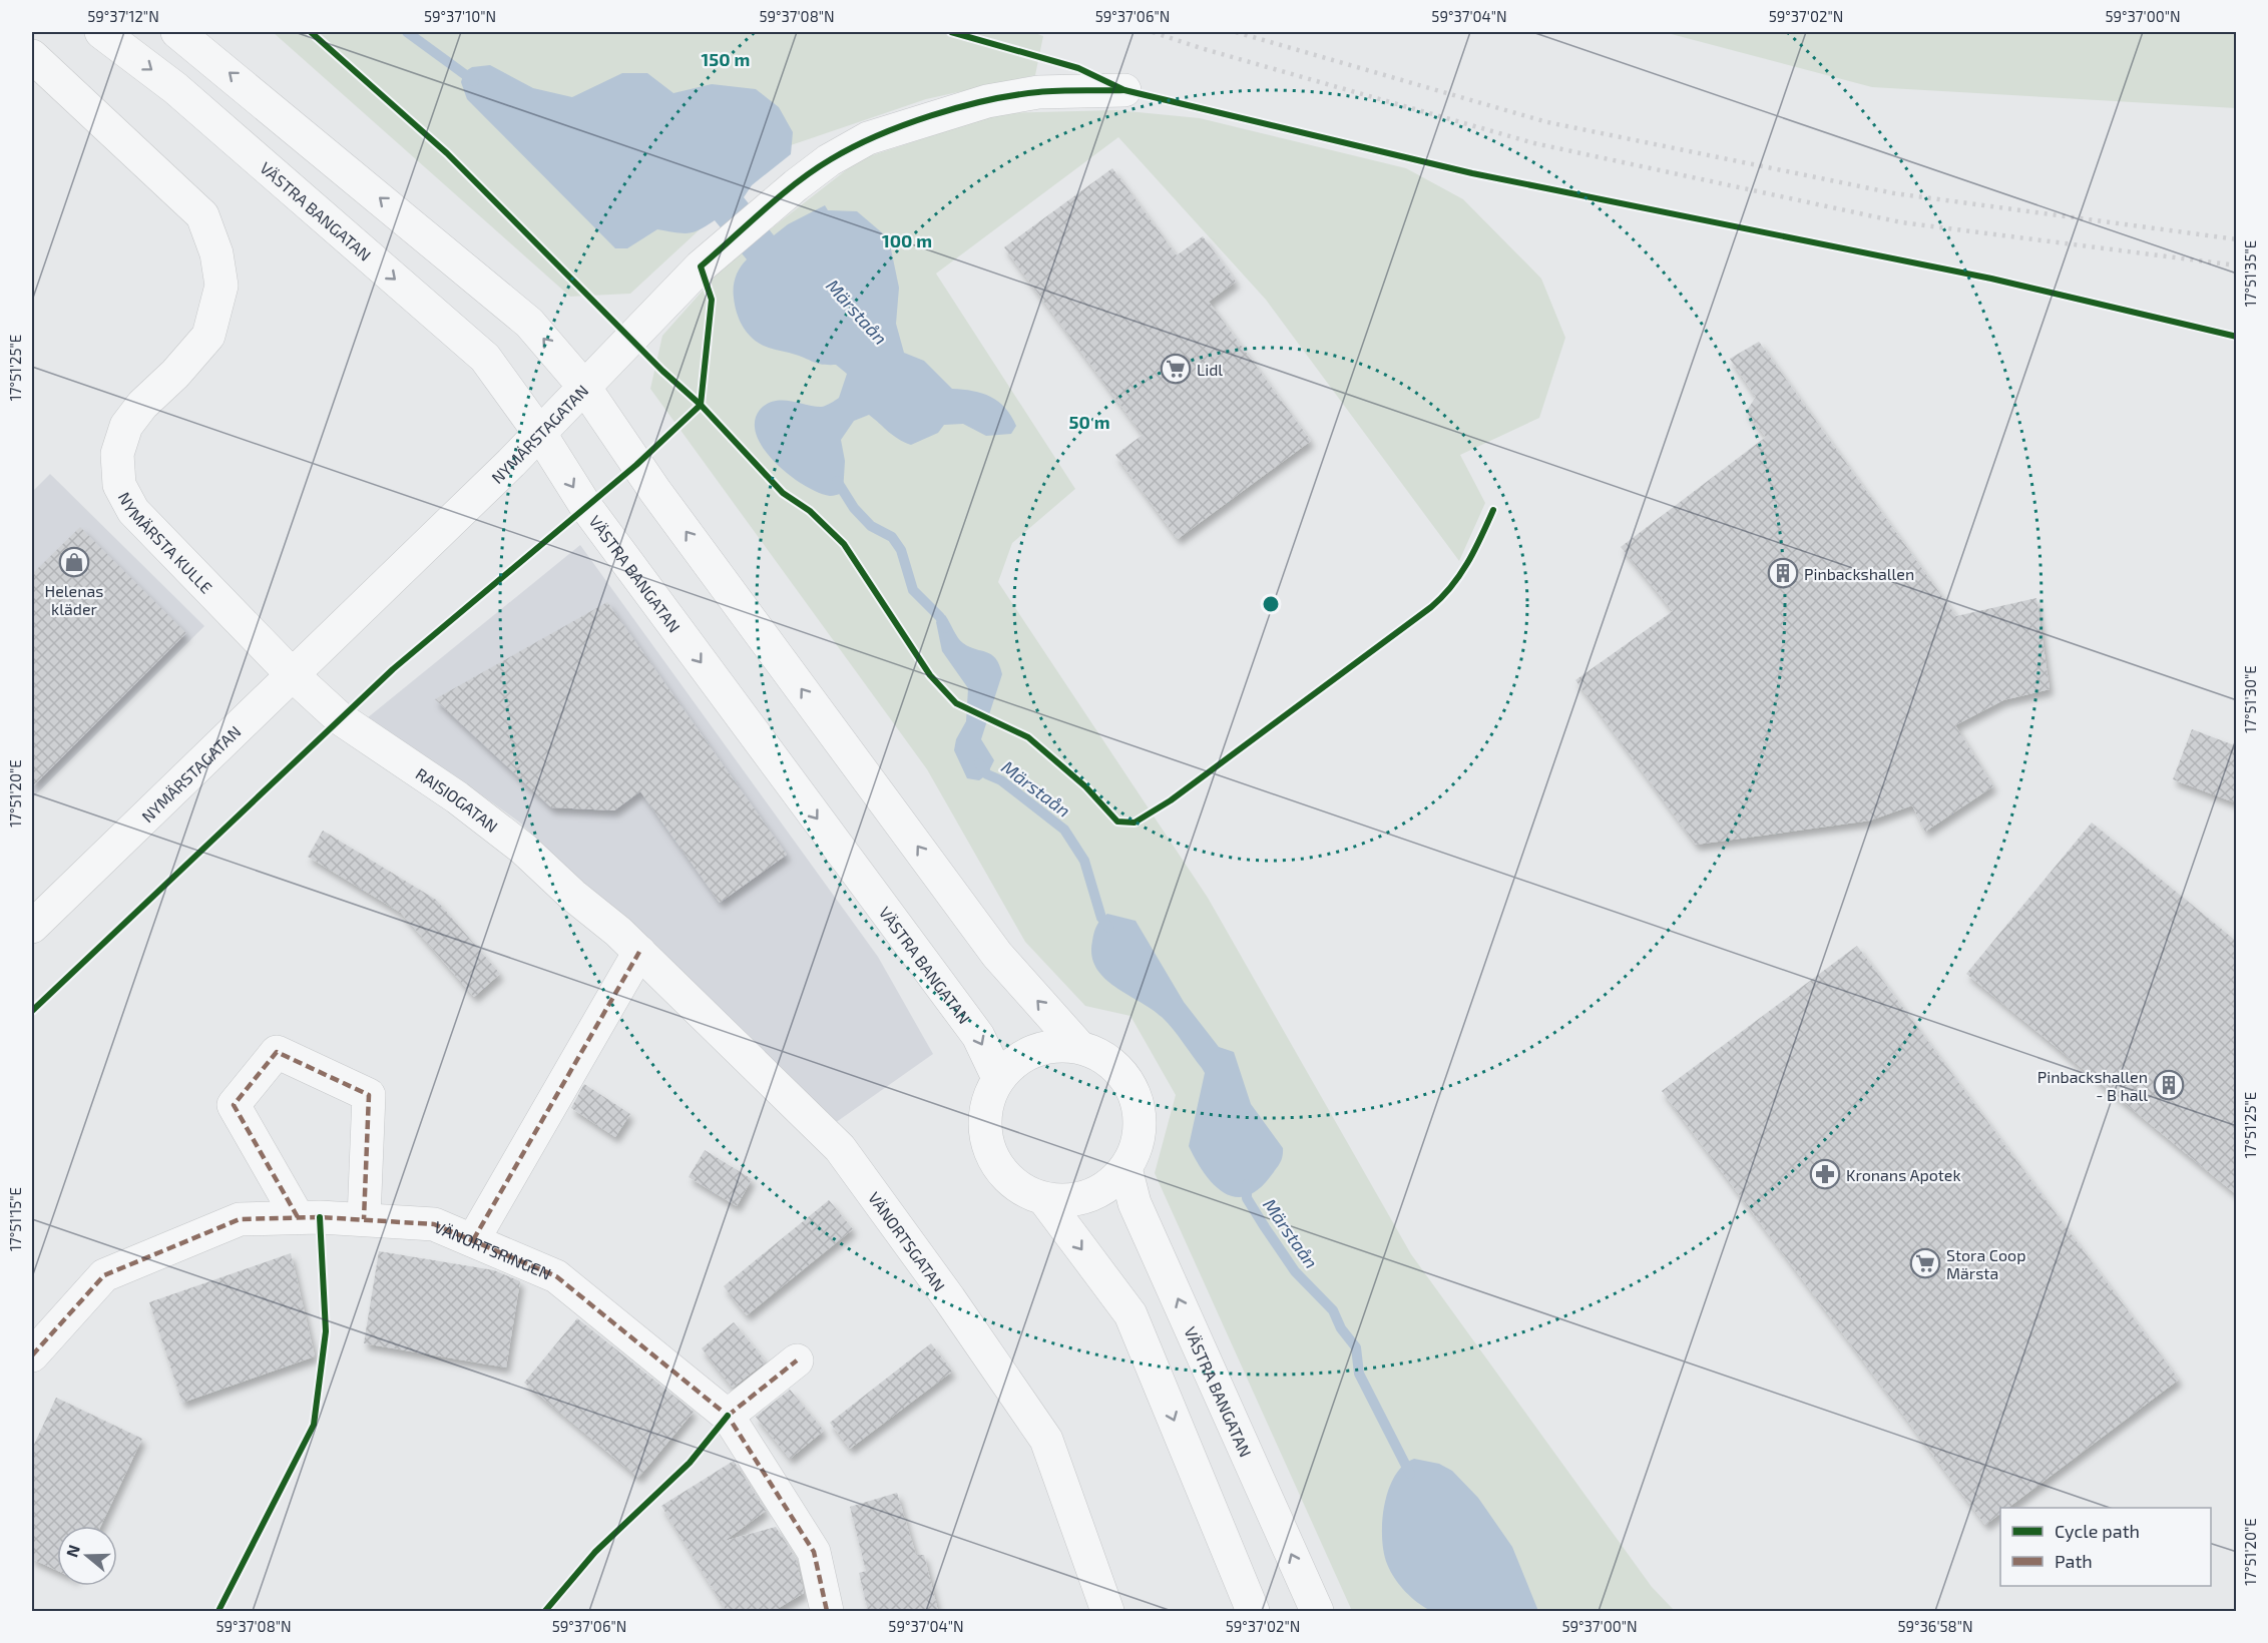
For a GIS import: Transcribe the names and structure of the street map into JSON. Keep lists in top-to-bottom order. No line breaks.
{"streets":{"street":["VÄSTRA BANGATAN","NYMÄRSTAGATAN","NYMÄRSTA KULLE","RAISIOGATAN","VÄNORTSGATAN","VÄNORTSRINGEN"]},"crossings":[["VÄSTRA BANGATAN","NYMÄRSTAGATAN"],["NYMÄRSTAGATAN","NYMÄRSTA KULLE"],["NYMÄRSTAGATAN","RAISIOGATAN"],["NYMÄRSTA KULLE","RAISIOGATAN"],["RAISIOGATAN","VÄNORTSGATAN"]],"water":["Märstaån"],"places":{"supermarket":["Lidl","Stora Coop Märsta"],"shop":["Helenas kläder"],"building":["Pinbackshallen","Pinbackshallen - B hall"],"pharmacy":["Kronans Apotek"]},"legend":["Cycle path","Path"],"north":"left","coordinates":["59°37'12\"N","59°37'10\"N","59°37'08\"N","59°37'06\"N","59°37'04\"N","59°37'02\"N","59°37'00\"N","17°51'35\"E","17°51'25\"E","17°51'30\"E","17°51'20\"E","17°51'15\"E","59°36'58\"N"],"rings":["150 m","100 m","50 m"]}
